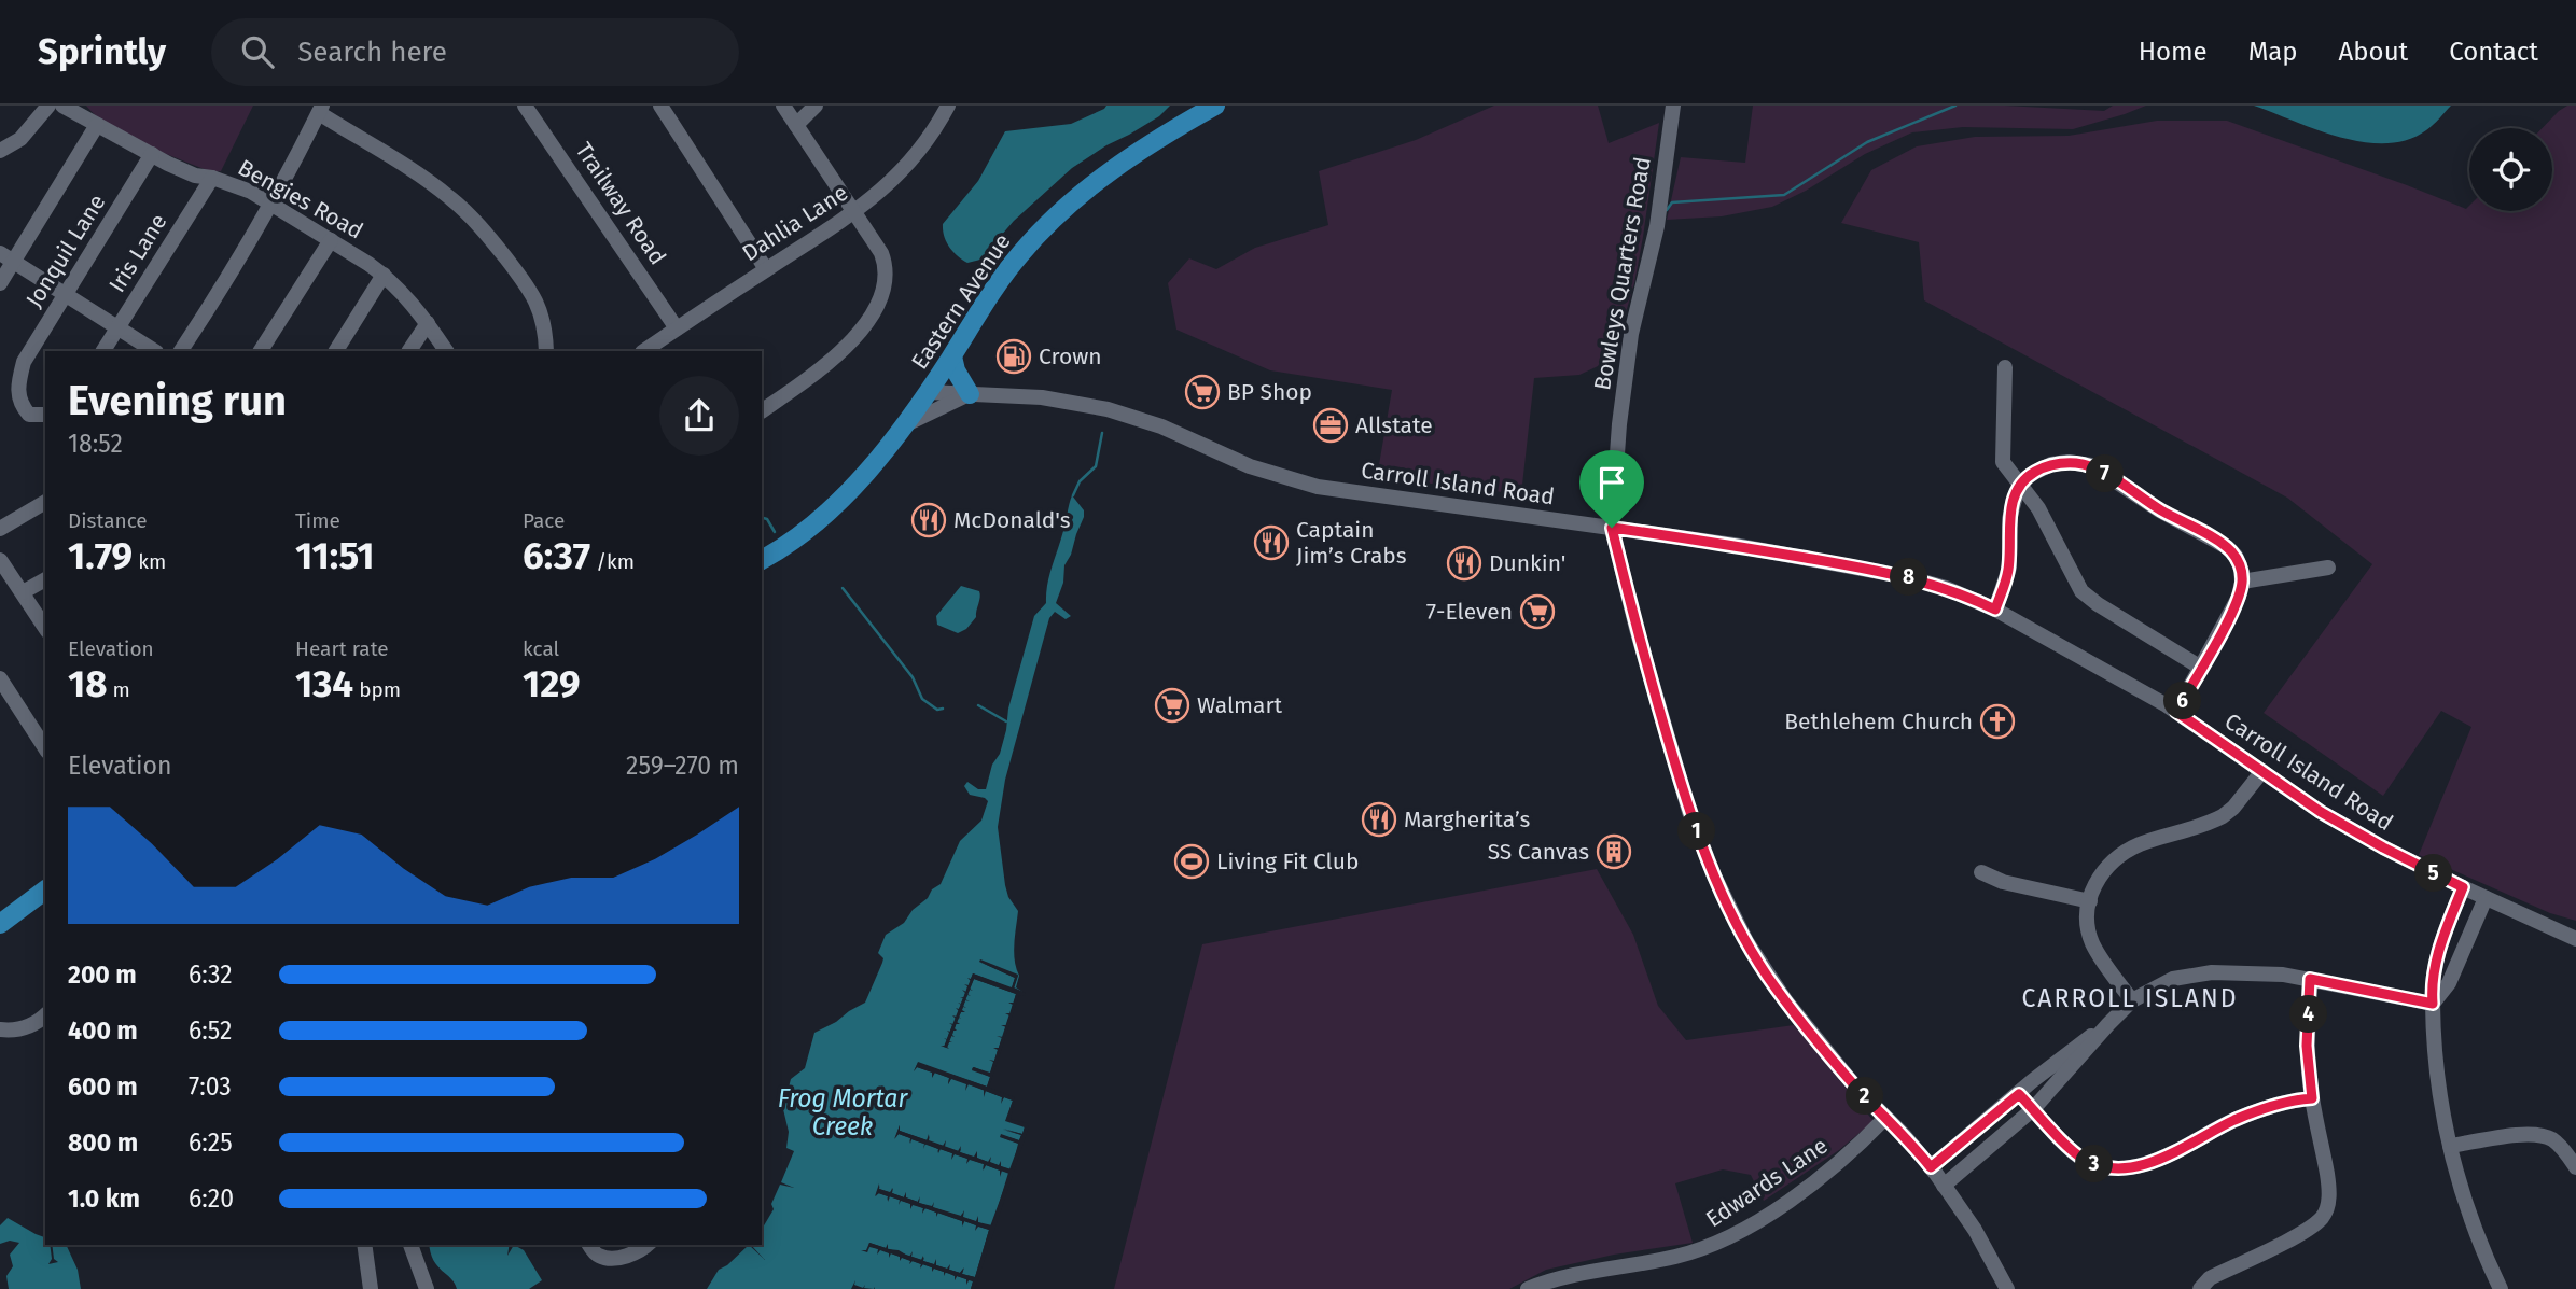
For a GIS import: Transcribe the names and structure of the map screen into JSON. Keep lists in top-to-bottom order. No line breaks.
{"streets":{"main road":["Eastern Avenue"],"street":["Bengies Road","Trailway Road","Dahlia Lane","Jonquil Lane","Iris Lane","Bowleys Quarters Road","Carroll Island Road","Edwards Lane"]},"crossings":[["Bengies Road","Jonquil Lane"],["Bengies Road","Iris Lane"],["Trailway Road","Dahlia Lane"],["Bowleys Quarters Road","Carroll Island Road"],["Bowleys Quarters Road","Edwards Lane"],["Eastern Avenue","Carroll Island Road"]],"districts":["CARROLL ISLAND"],"water":["Frog Mortar Creek"],"places":{"fuel station":["Crown"],"supermarket":["BP Shop","7-Eleven","Walmart"],"office":["Allstate"],"restaurant":["McDonald's","Captain Jim’s Crabs","Dunkin'","Margherita’s"],"church":["Bethlehem Church"],"building":["SS Canvas"],"sports":["Living Fit Club"]},"page":{"header":"Sprintly","search":"Search here","nav":["Home","Map","About","Contact"],"heading":["Evening run","18:52"],"pins":["7","8","6","1","5","4","2","3"],"stats":[["Distance","1.79 km"],["Time","11:51"],["Pace","6:37 /km"],["Elevation","18 m"],["Heart rate","134 bpm"],["kcal","129"]],"chart":["Elevation","259–270 m"],"list":[{"name":"200 m","note":"6:32"},{"name":"400 m","note":"6:52"},{"name":"600 m","note":"7:03"},{"name":"800 m","note":"6:25"},{"name":"1.0 km","note":"6:20"}]}}
